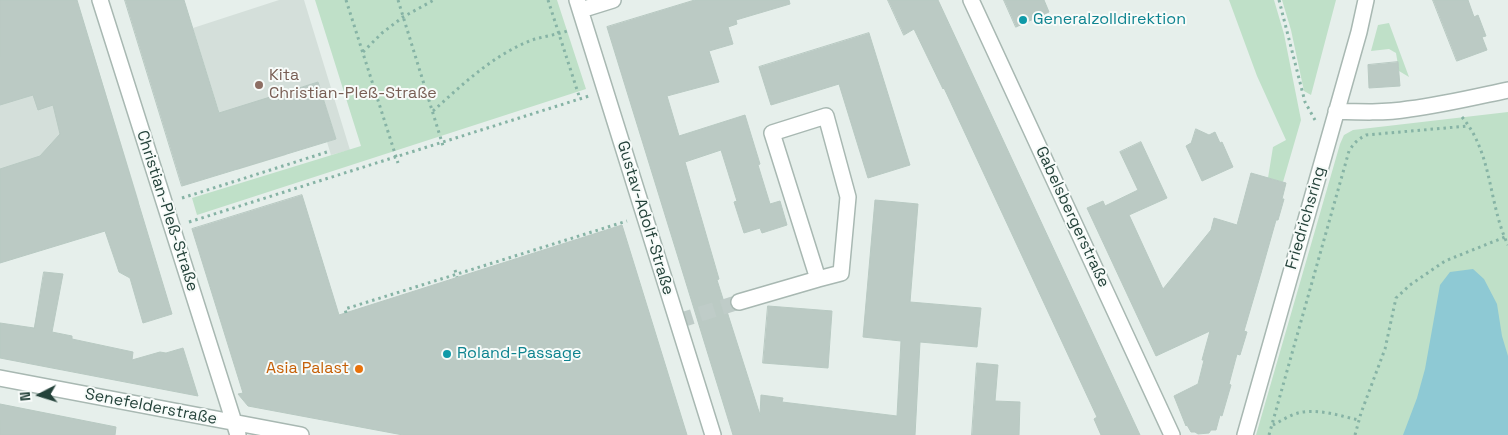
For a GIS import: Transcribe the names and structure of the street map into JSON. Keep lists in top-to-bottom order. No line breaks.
{"streets":{"street":["Christian-Pleß-Straße","Gabelsbergerstraße","Gustav-Adolf-Straße","Friedrichsring","Senefelderstraße"]},"crossings":[["Christian-Pleß-Straße","Senefelderstraße"]],"places":["Generalzolldirektion","Kita Christian-Pleß-Straße","Roland-Passage","Asia Palast"],"north":"left"}
